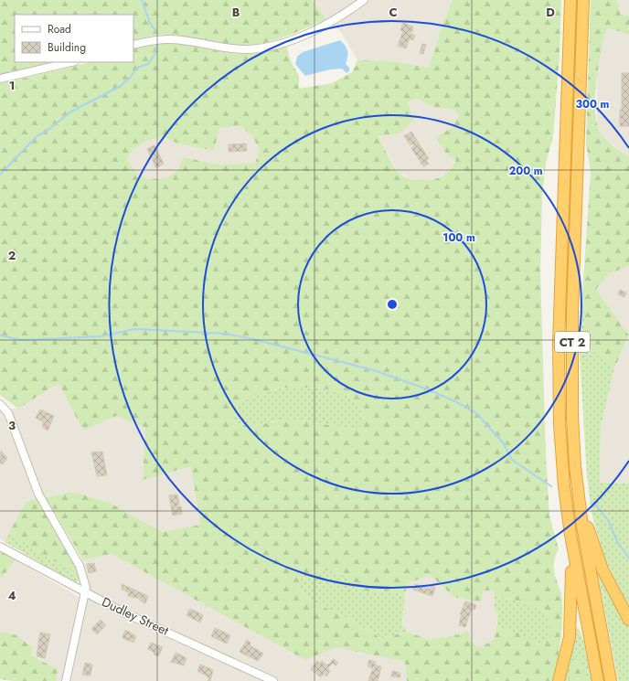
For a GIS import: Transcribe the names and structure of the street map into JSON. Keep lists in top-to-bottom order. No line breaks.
{"streets":{"highway":["CT 2"],"street":["Dudley Street"]},"legend":["Road","Building"],"grid":{"columns":["B","C","D"],"rows":["1","2","3","4"]},"rings":["300 m","200 m","100 m"]}
